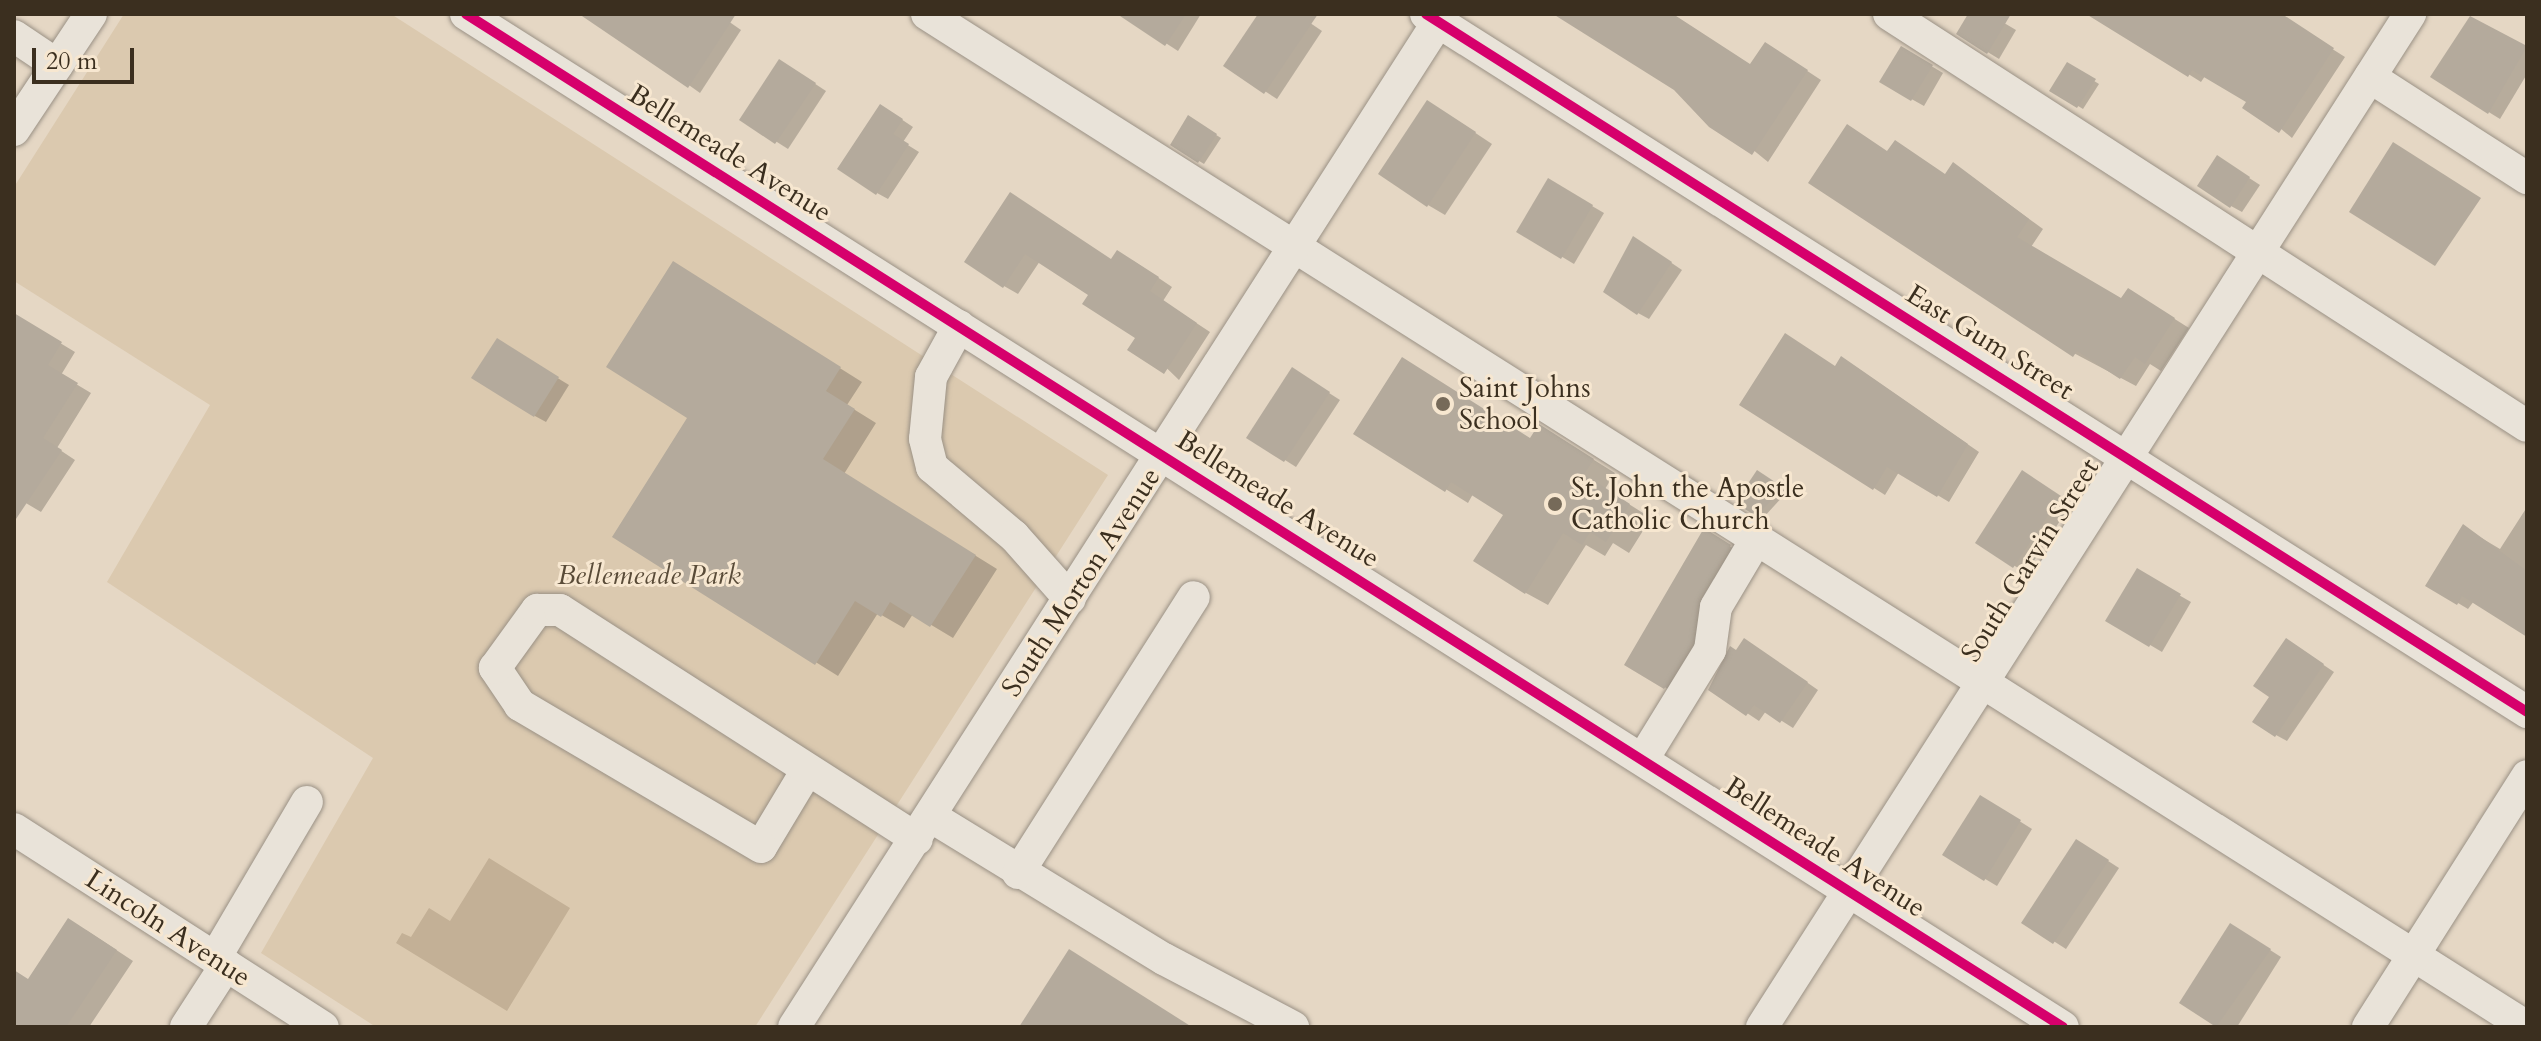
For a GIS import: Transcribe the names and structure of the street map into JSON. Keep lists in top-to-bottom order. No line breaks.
{"streets":{"street":["Bellemeade Avenue","East Gum Street","South Garvin Street","South Morton Avenue","Lincoln Avenue"]},"crossings":[["Bellemeade Avenue","South Garvin Street"],["Bellemeade Avenue","South Morton Avenue"],["East Gum Street","South Garvin Street"],["East Gum Street","South Morton Avenue"]],"parks":["Bellemeade Park"],"places":["Saint Johns School","St. John the Apostle Catholic Church"],"scale_bar":"20 m"}
